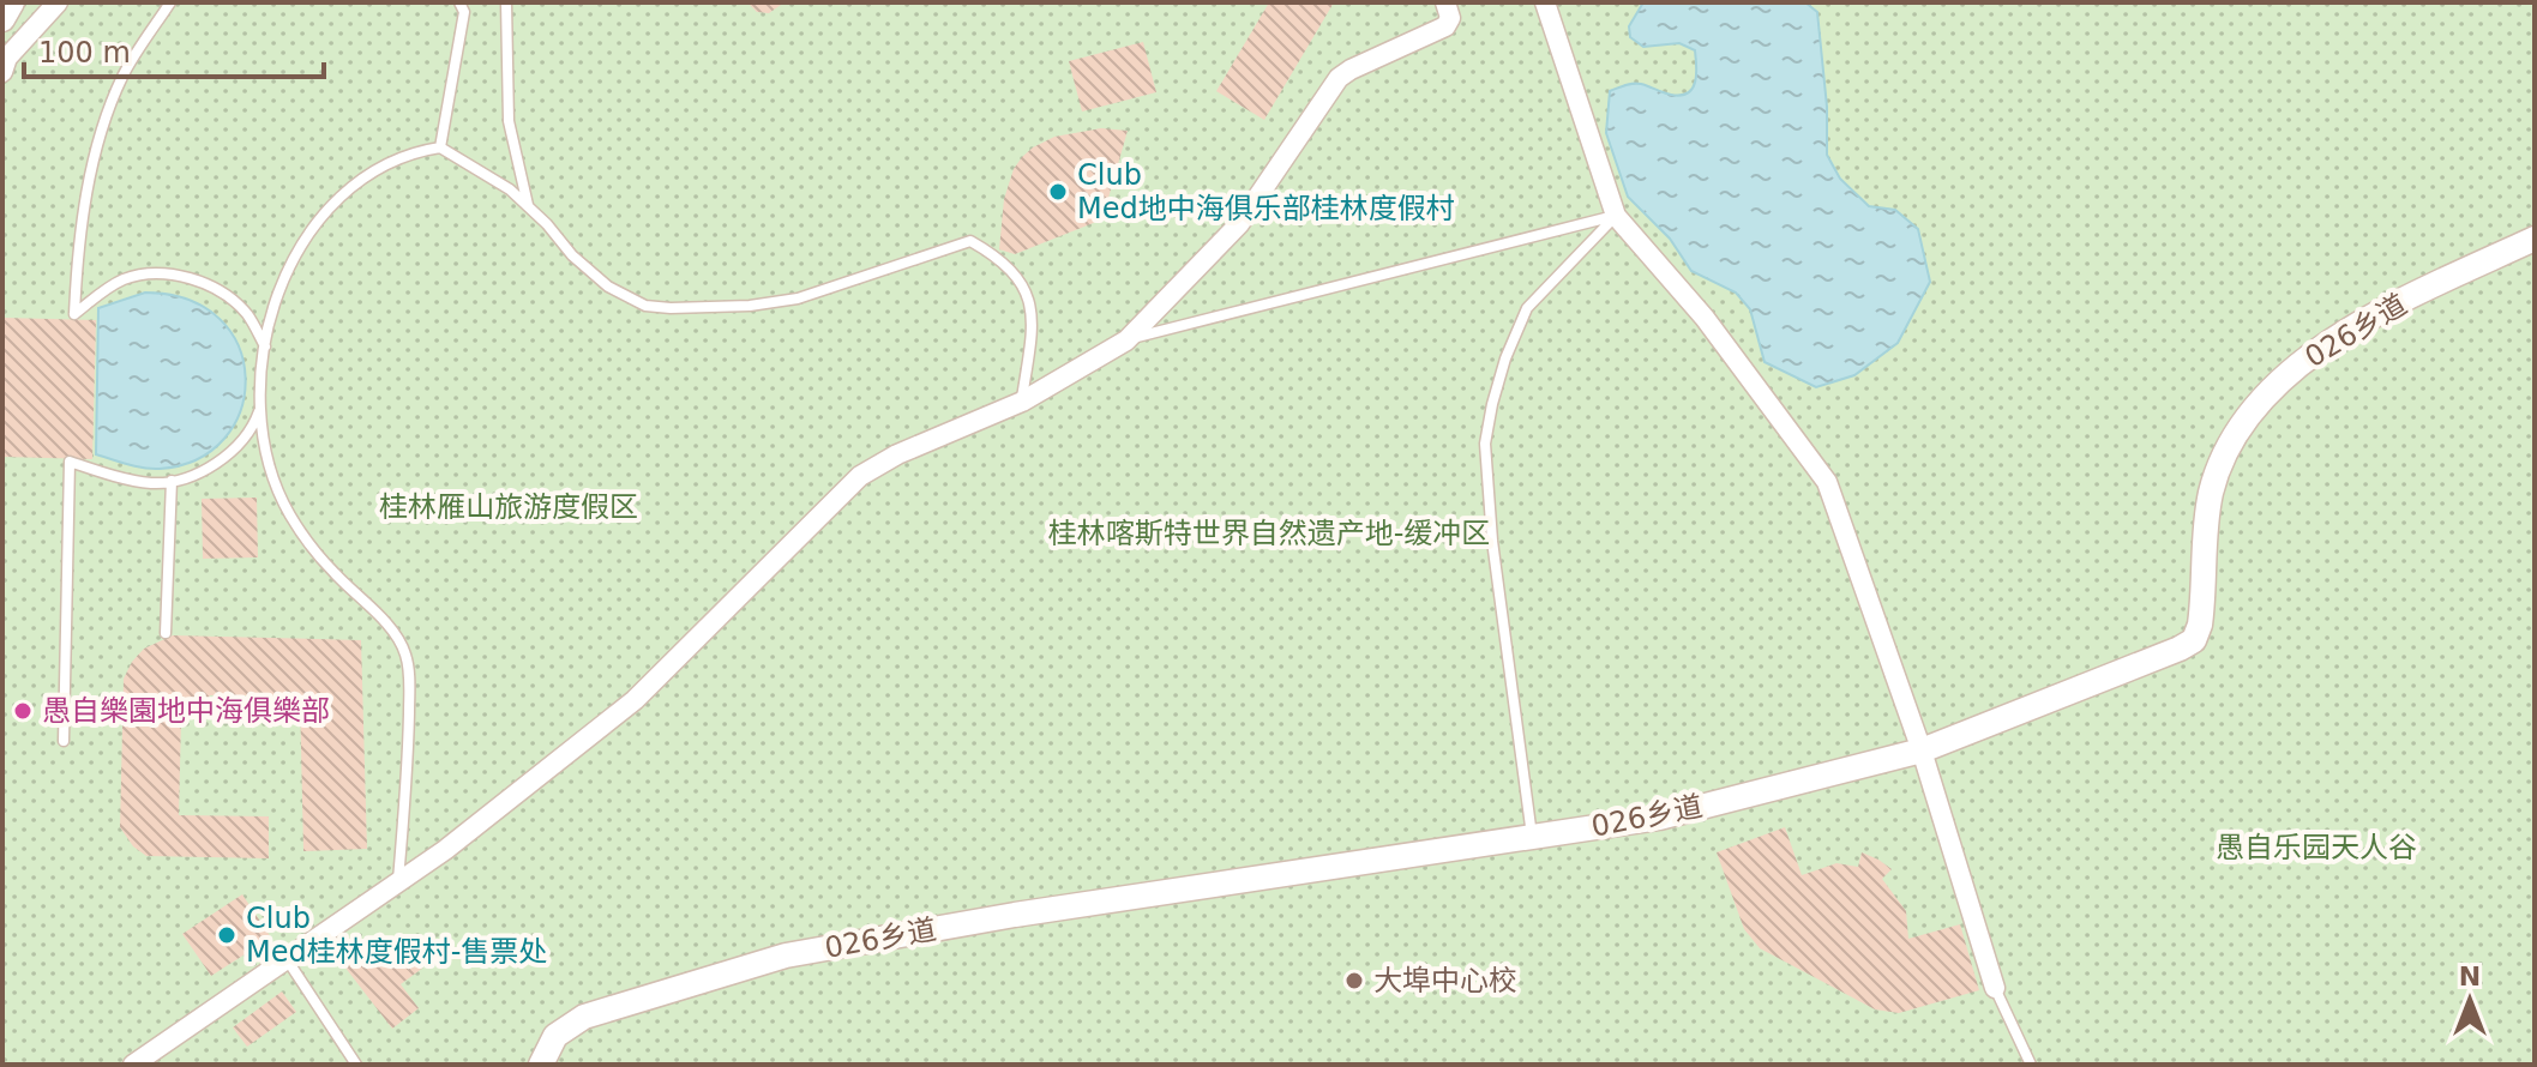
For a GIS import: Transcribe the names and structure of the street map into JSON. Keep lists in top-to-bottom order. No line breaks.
{"streets":{"street":["026乡道"]},"parks":["桂林雁山旅游度假区","桂林喀斯特世界自然遗产地-缓冲区","愚自乐园天人谷"],"places":["Club Med地中海俱乐部桂林度假村","愚自樂園地中海俱樂部","Club Med桂林度假村-售票处","大埠中心校"],"scale_bar":"100 m","north":"top"}
